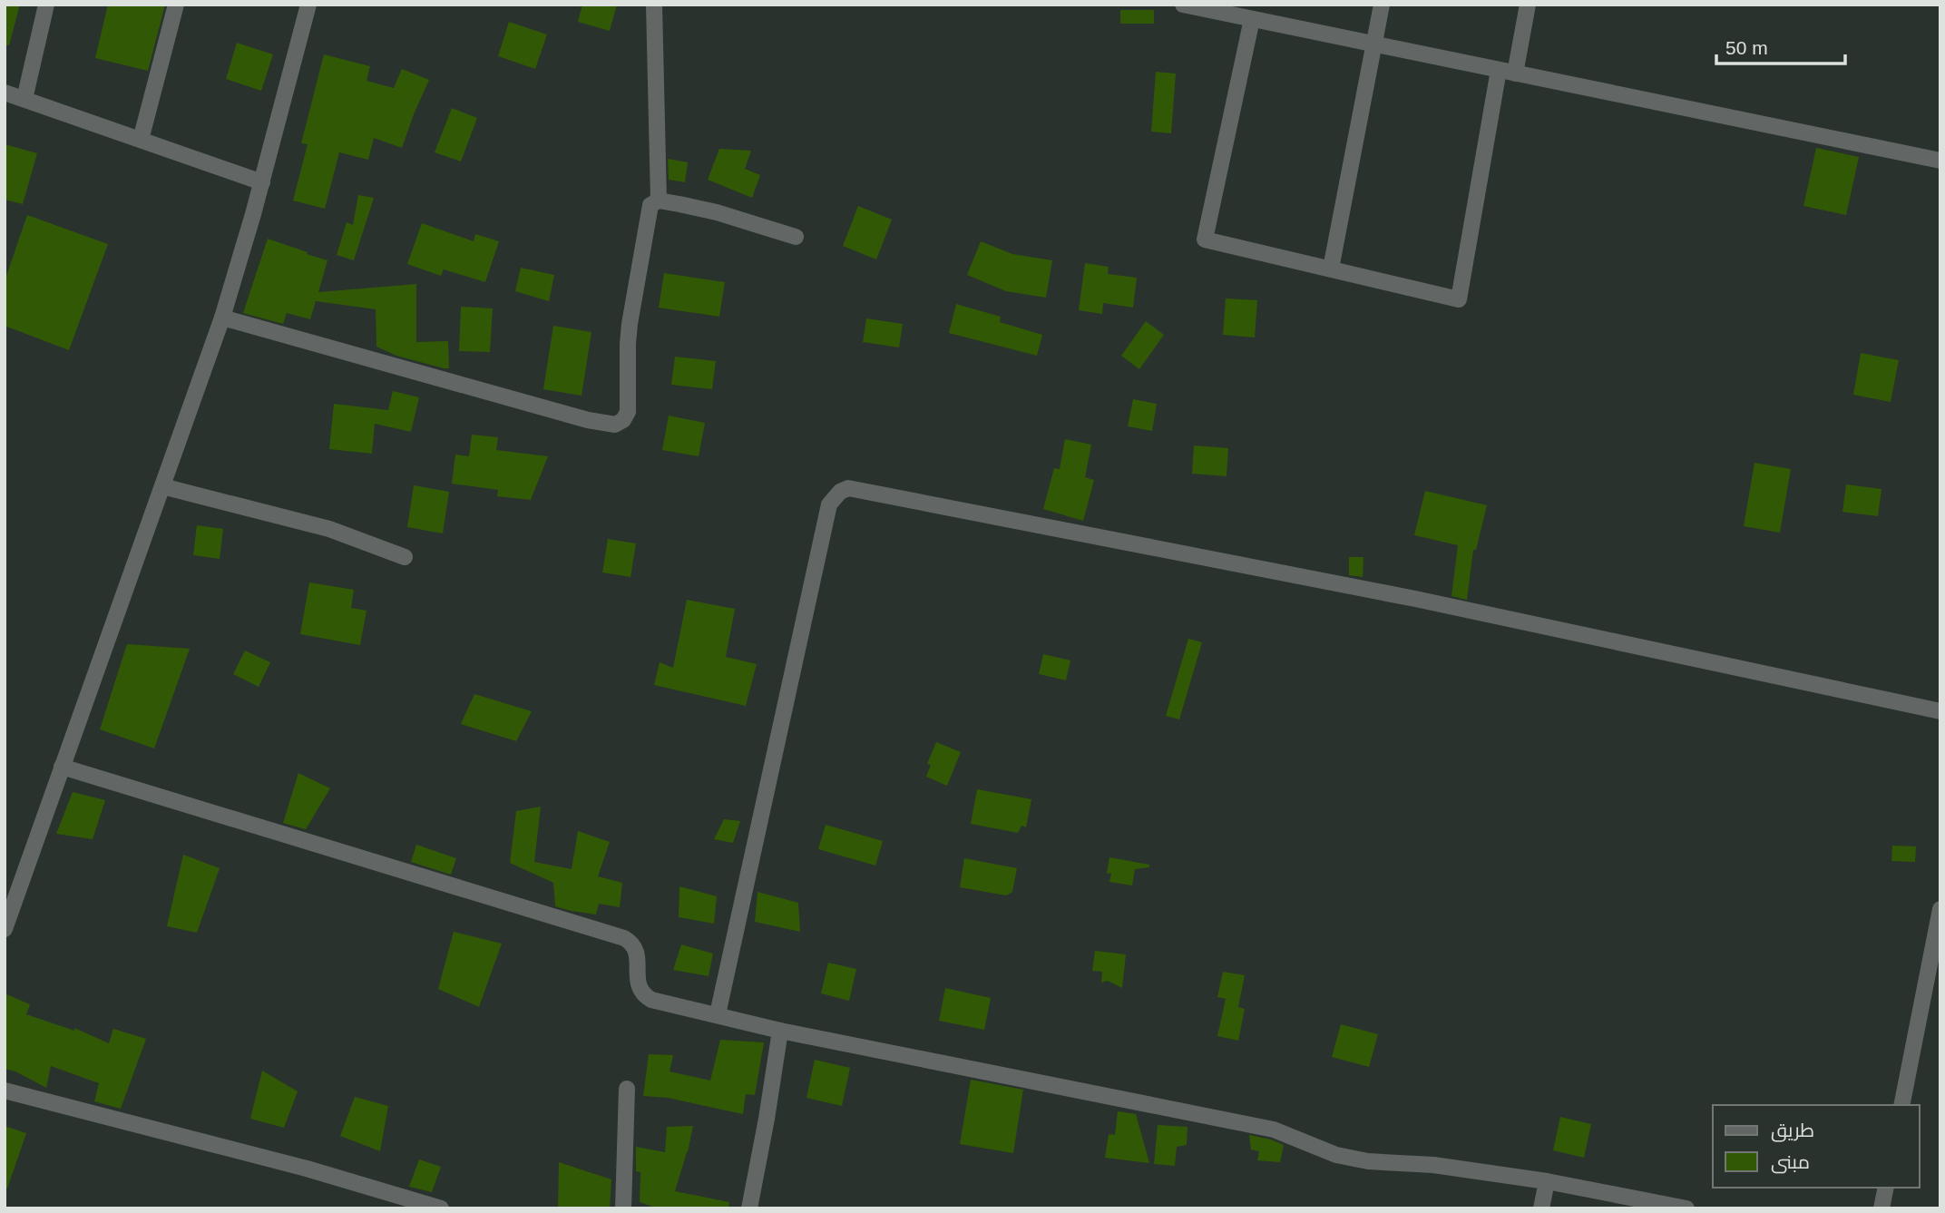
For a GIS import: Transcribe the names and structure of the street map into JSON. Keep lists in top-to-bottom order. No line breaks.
{"legend":["طريق","مبنى"],"scale_bar":"50 m"}
